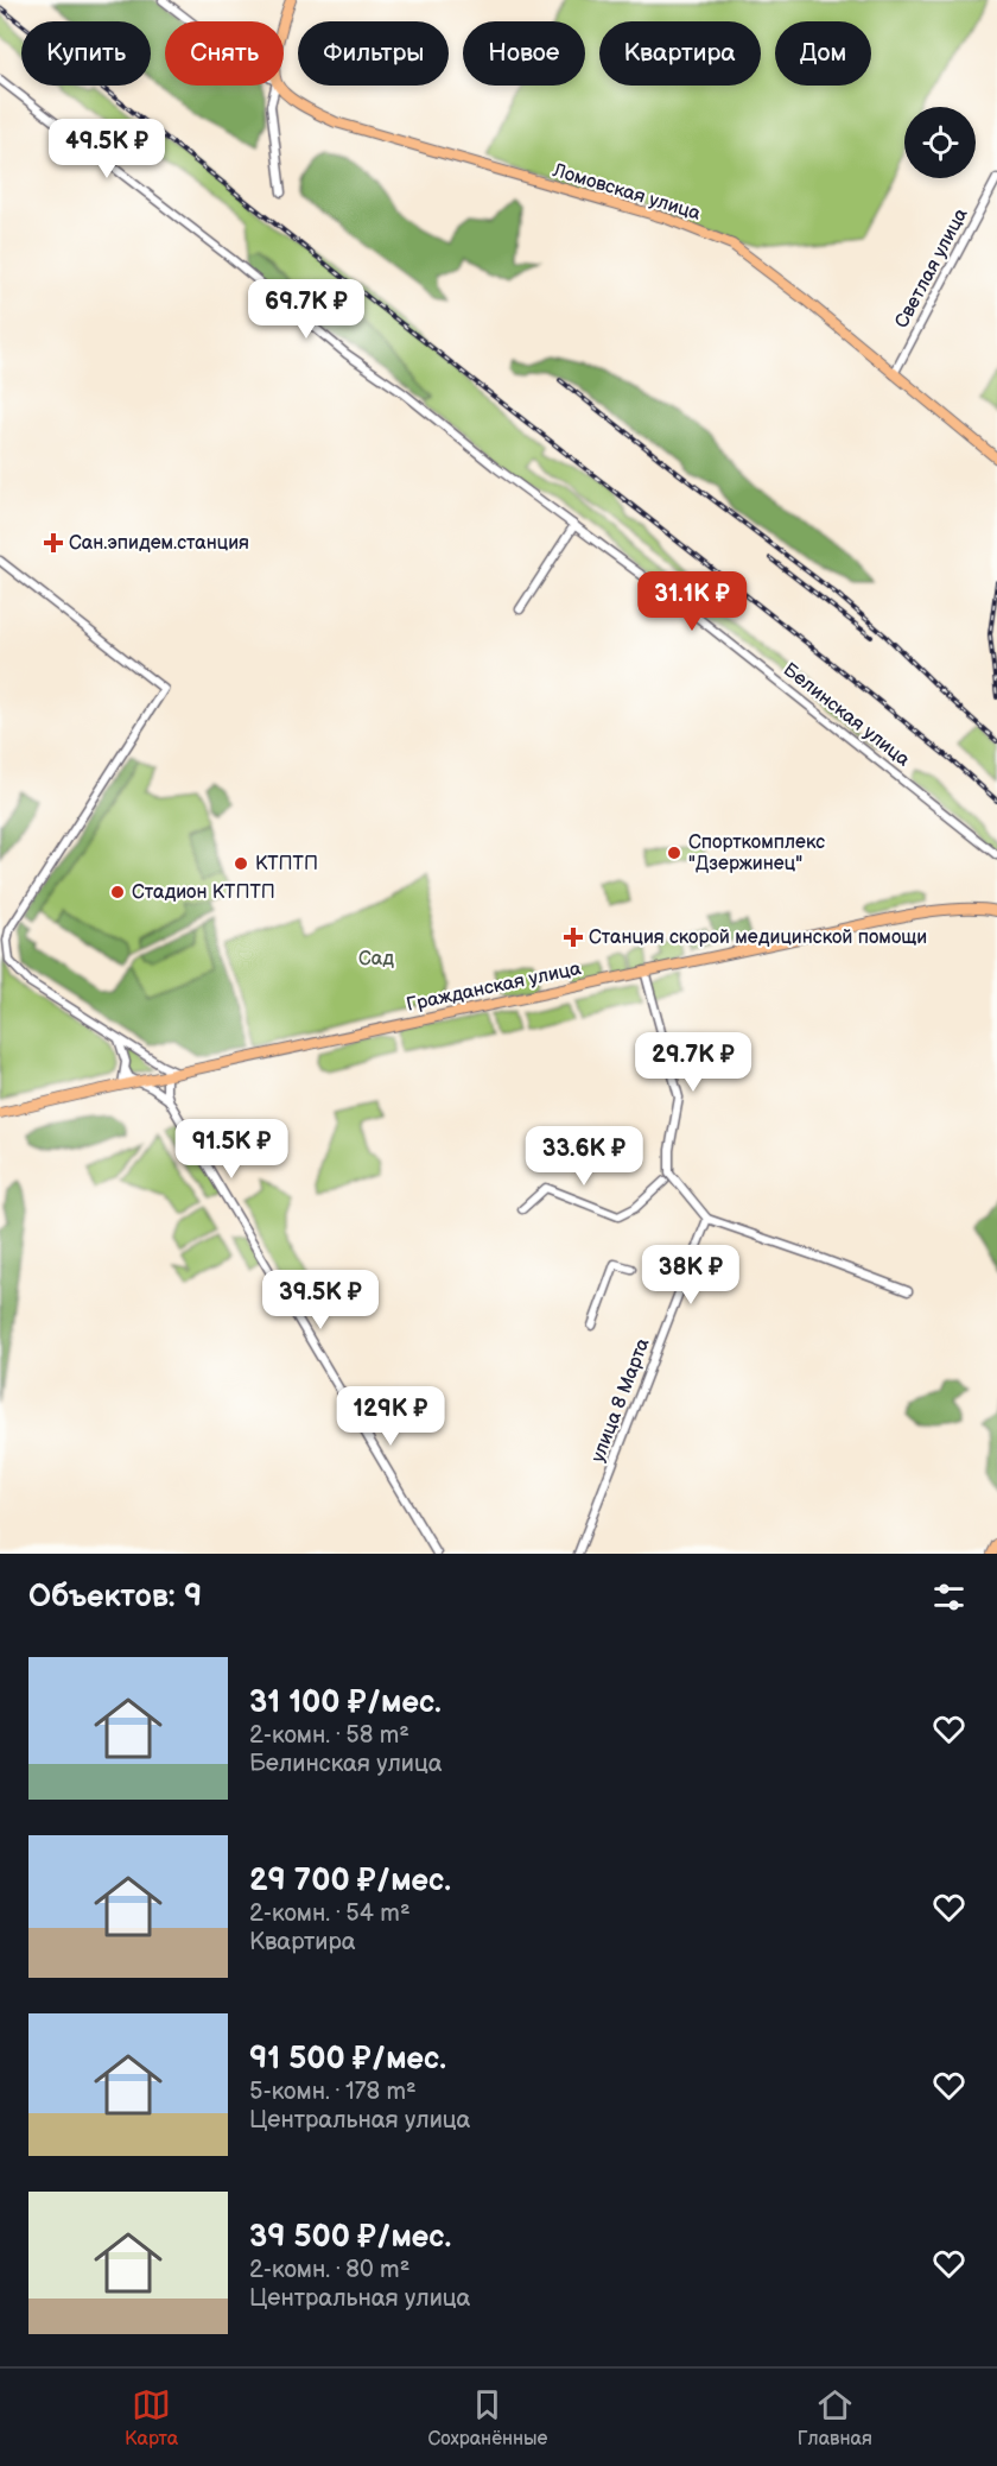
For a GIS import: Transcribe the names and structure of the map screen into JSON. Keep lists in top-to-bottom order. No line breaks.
{"streets":{"main road":["Ломовская улица","Гражданская улица"],"street":["Светлая улица","Белинская улица","улица 8 Марта"]},"crossings":[["Ломовская улица","Светлая улица"]],"parks":["Сад"],"places":{"health":["Сан.эпидем.станция","Станция скорой медицинской помощи"],"other":["Спорткомплекс \"Дзержинец\"","КТПТП","Стадион КТПТП"]},"page":{"chip":["Купить","Снять","Фильтры","Новое","Квартира","Дом"],"price":["49.5K ₽","69.7K ₽","31.1K ₽","29.7K ₽","91.5K ₽","33.6K ₽","38K ₽","39.5K ₽","129K ₽"],"heading":"Объектов: 9","list":[{"name":"31 100 ₽/мес.","note":"2-комн. · 58 m² · Белинская улица"},{"name":"29 700 ₽/мес.","note":"2-комн. · 54 m² · Квартира"},{"name":"91 500 ₽/мес.","note":"5-комн. · 178 m² · Центральная улица"},{"name":"39 500 ₽/мес.","note":"2-комн. · 80 m² · Центральная улица"}],"tabs":["Карта","Сохранённые","Главная"]}}
